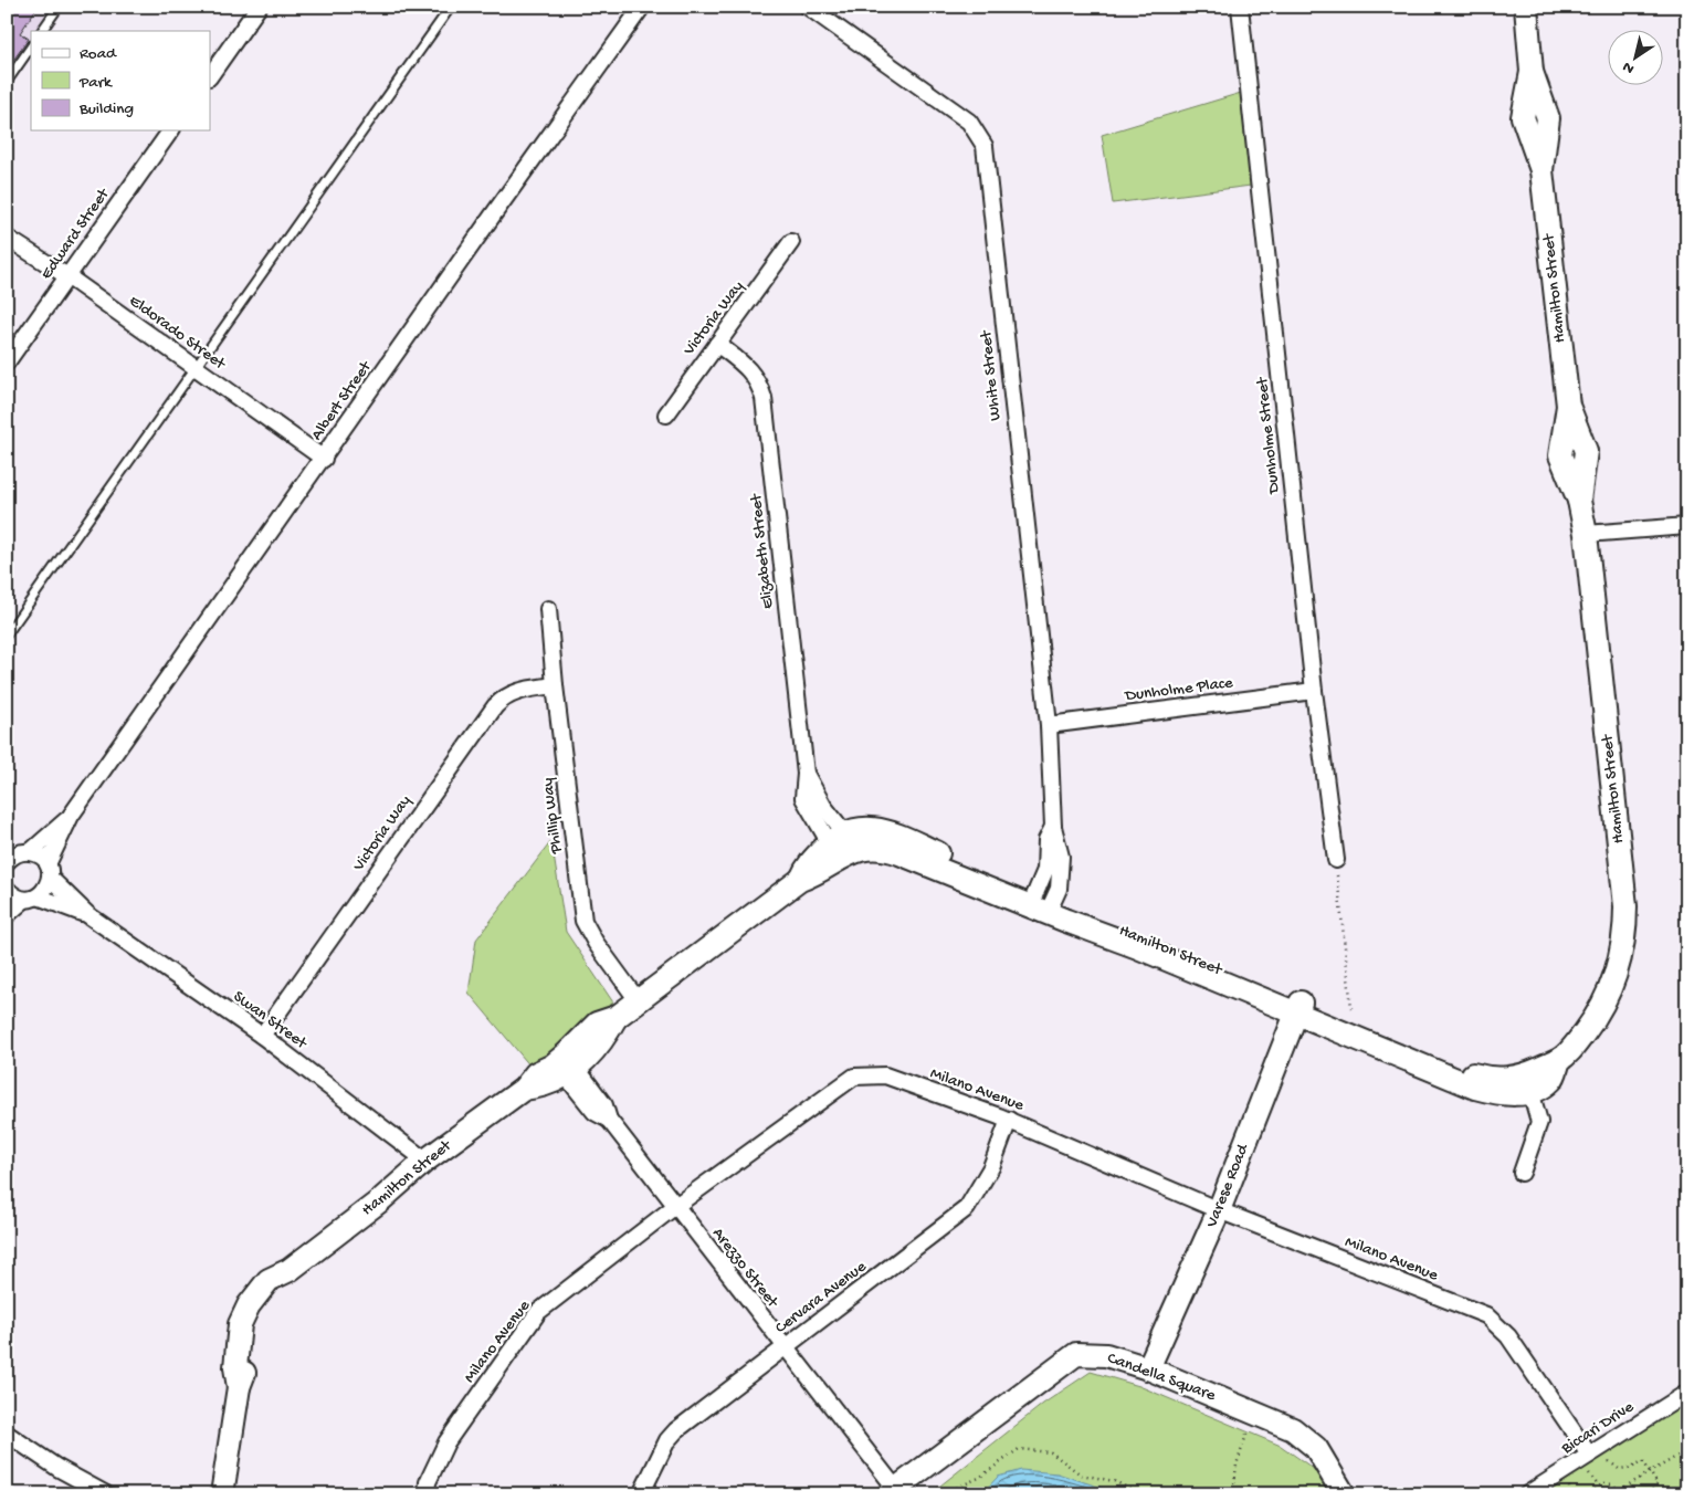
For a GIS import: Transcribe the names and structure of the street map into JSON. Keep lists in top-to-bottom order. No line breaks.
{"streets":{"street":["Edward Street","Hamilton Street","Victoria Way","Eldorado Street","White Street","Albert Street","Dunholme Street","Elizabeth Street","Dunholme Place","Phillip Way","Swan Street","Milano Avenue","Varese Road","Arezzo Street","Cervara Avenue","Candella Square","Biccari Drive"]},"crossings":[["Edward Street","Eldorado Street"],["Hamilton Street","White Street"],["Hamilton Street","Elizabeth Street"],["Hamilton Street","Phillip Way"],["Hamilton Street","Swan Street"],["Hamilton Street","Varese Road"],["Hamilton Street","Arezzo Street"],["Victoria Way","Elizabeth Street"],["Victoria Way","Phillip Way"],["Victoria Way","Swan Street"],["Eldorado Street","Albert Street"],["White Street","Dunholme Place"],["Albert Street","Swan Street"],["Dunholme Street","Dunholme Place"],["Milano Avenue","Varese Road"],["Milano Avenue","Arezzo Street"],["Milano Avenue","Cervara Avenue"],["Milano Avenue","Biccari Drive"],["Varese Road","Candella Square"],["Arezzo Street","Cervara Avenue"],["Arezzo Street","Candella Square"]],"legend":["Road","Park","Building"],"north":"bottom left"}
